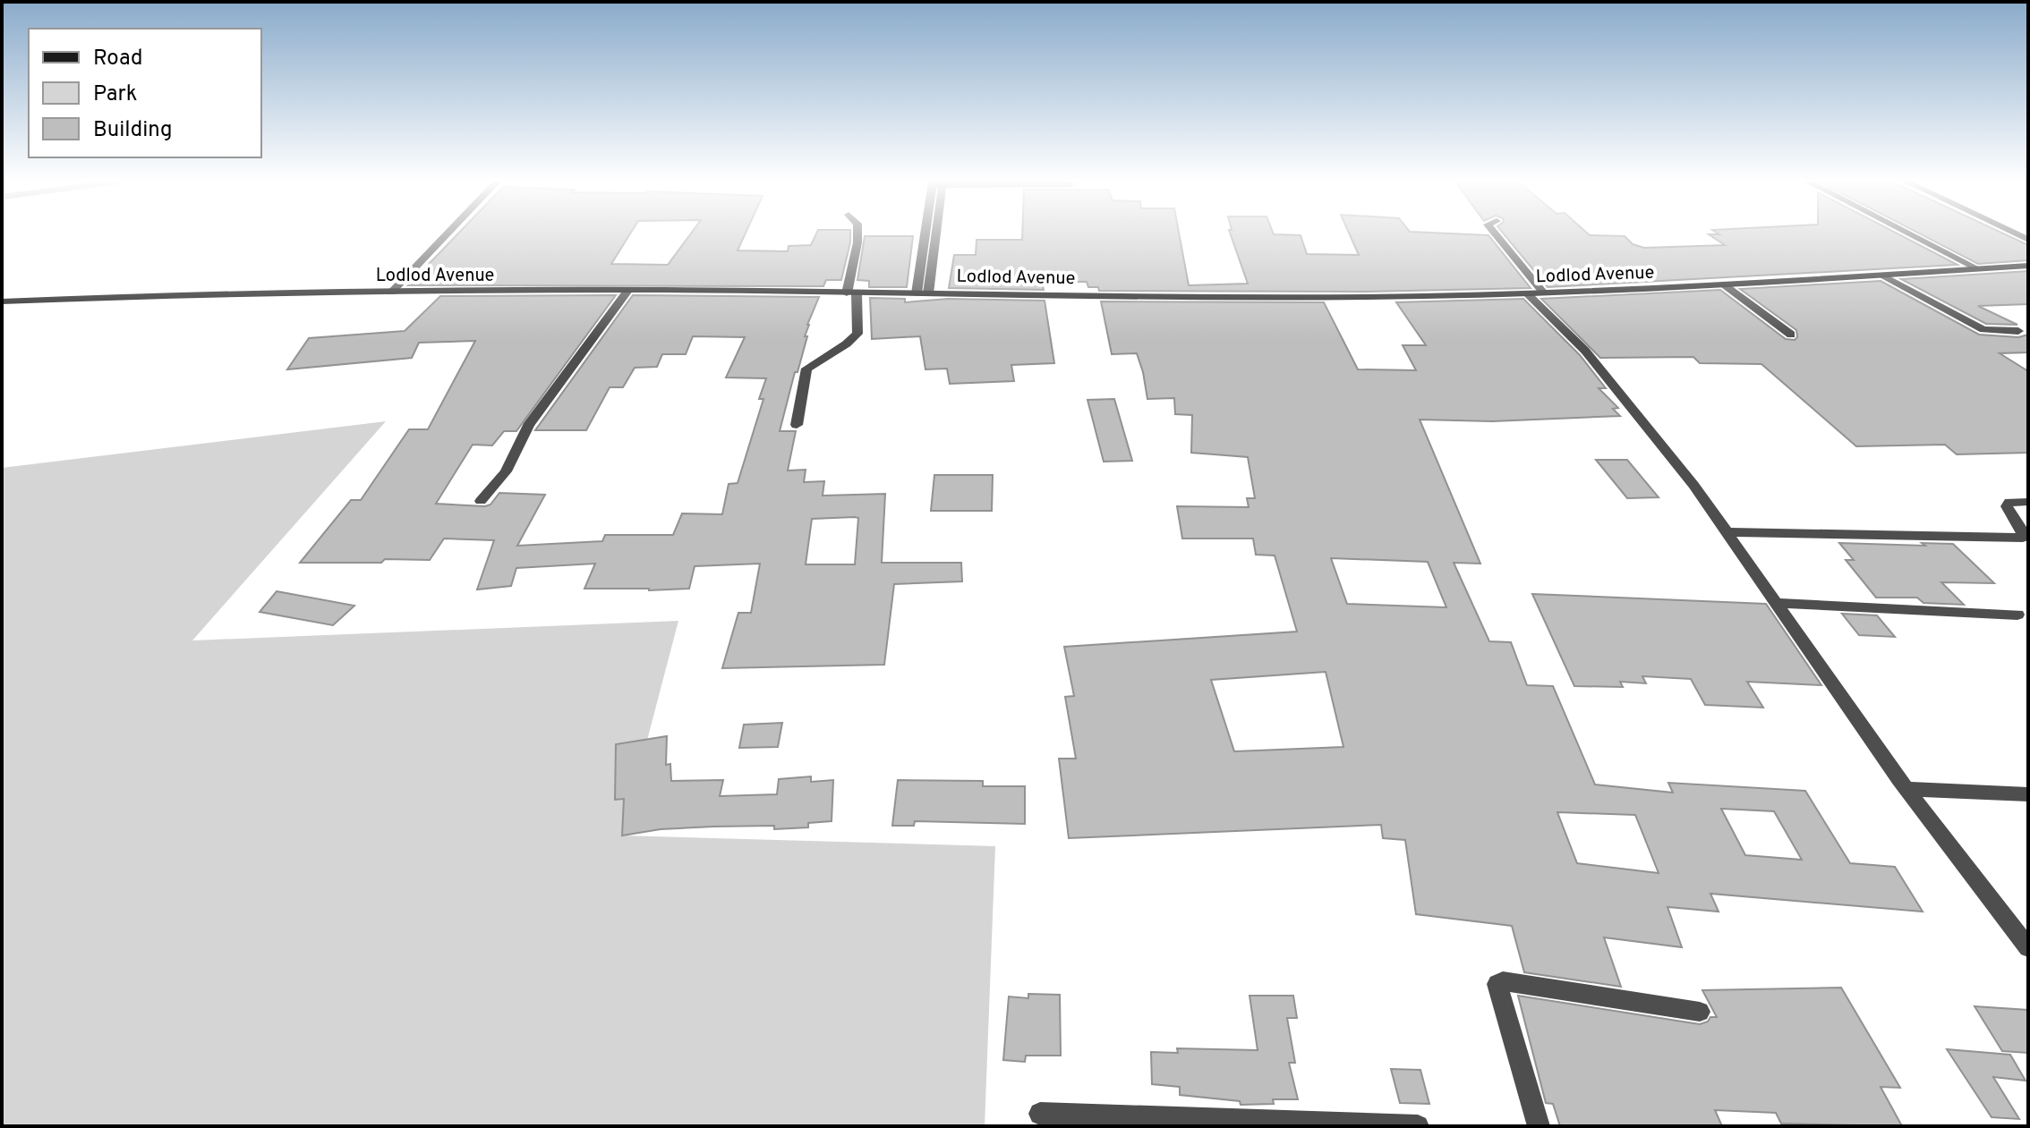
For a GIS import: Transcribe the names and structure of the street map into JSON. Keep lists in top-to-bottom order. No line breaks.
{"streets":{"main road":["Lodlod Avenue"]},"legend":["Road","Park","Building"]}
